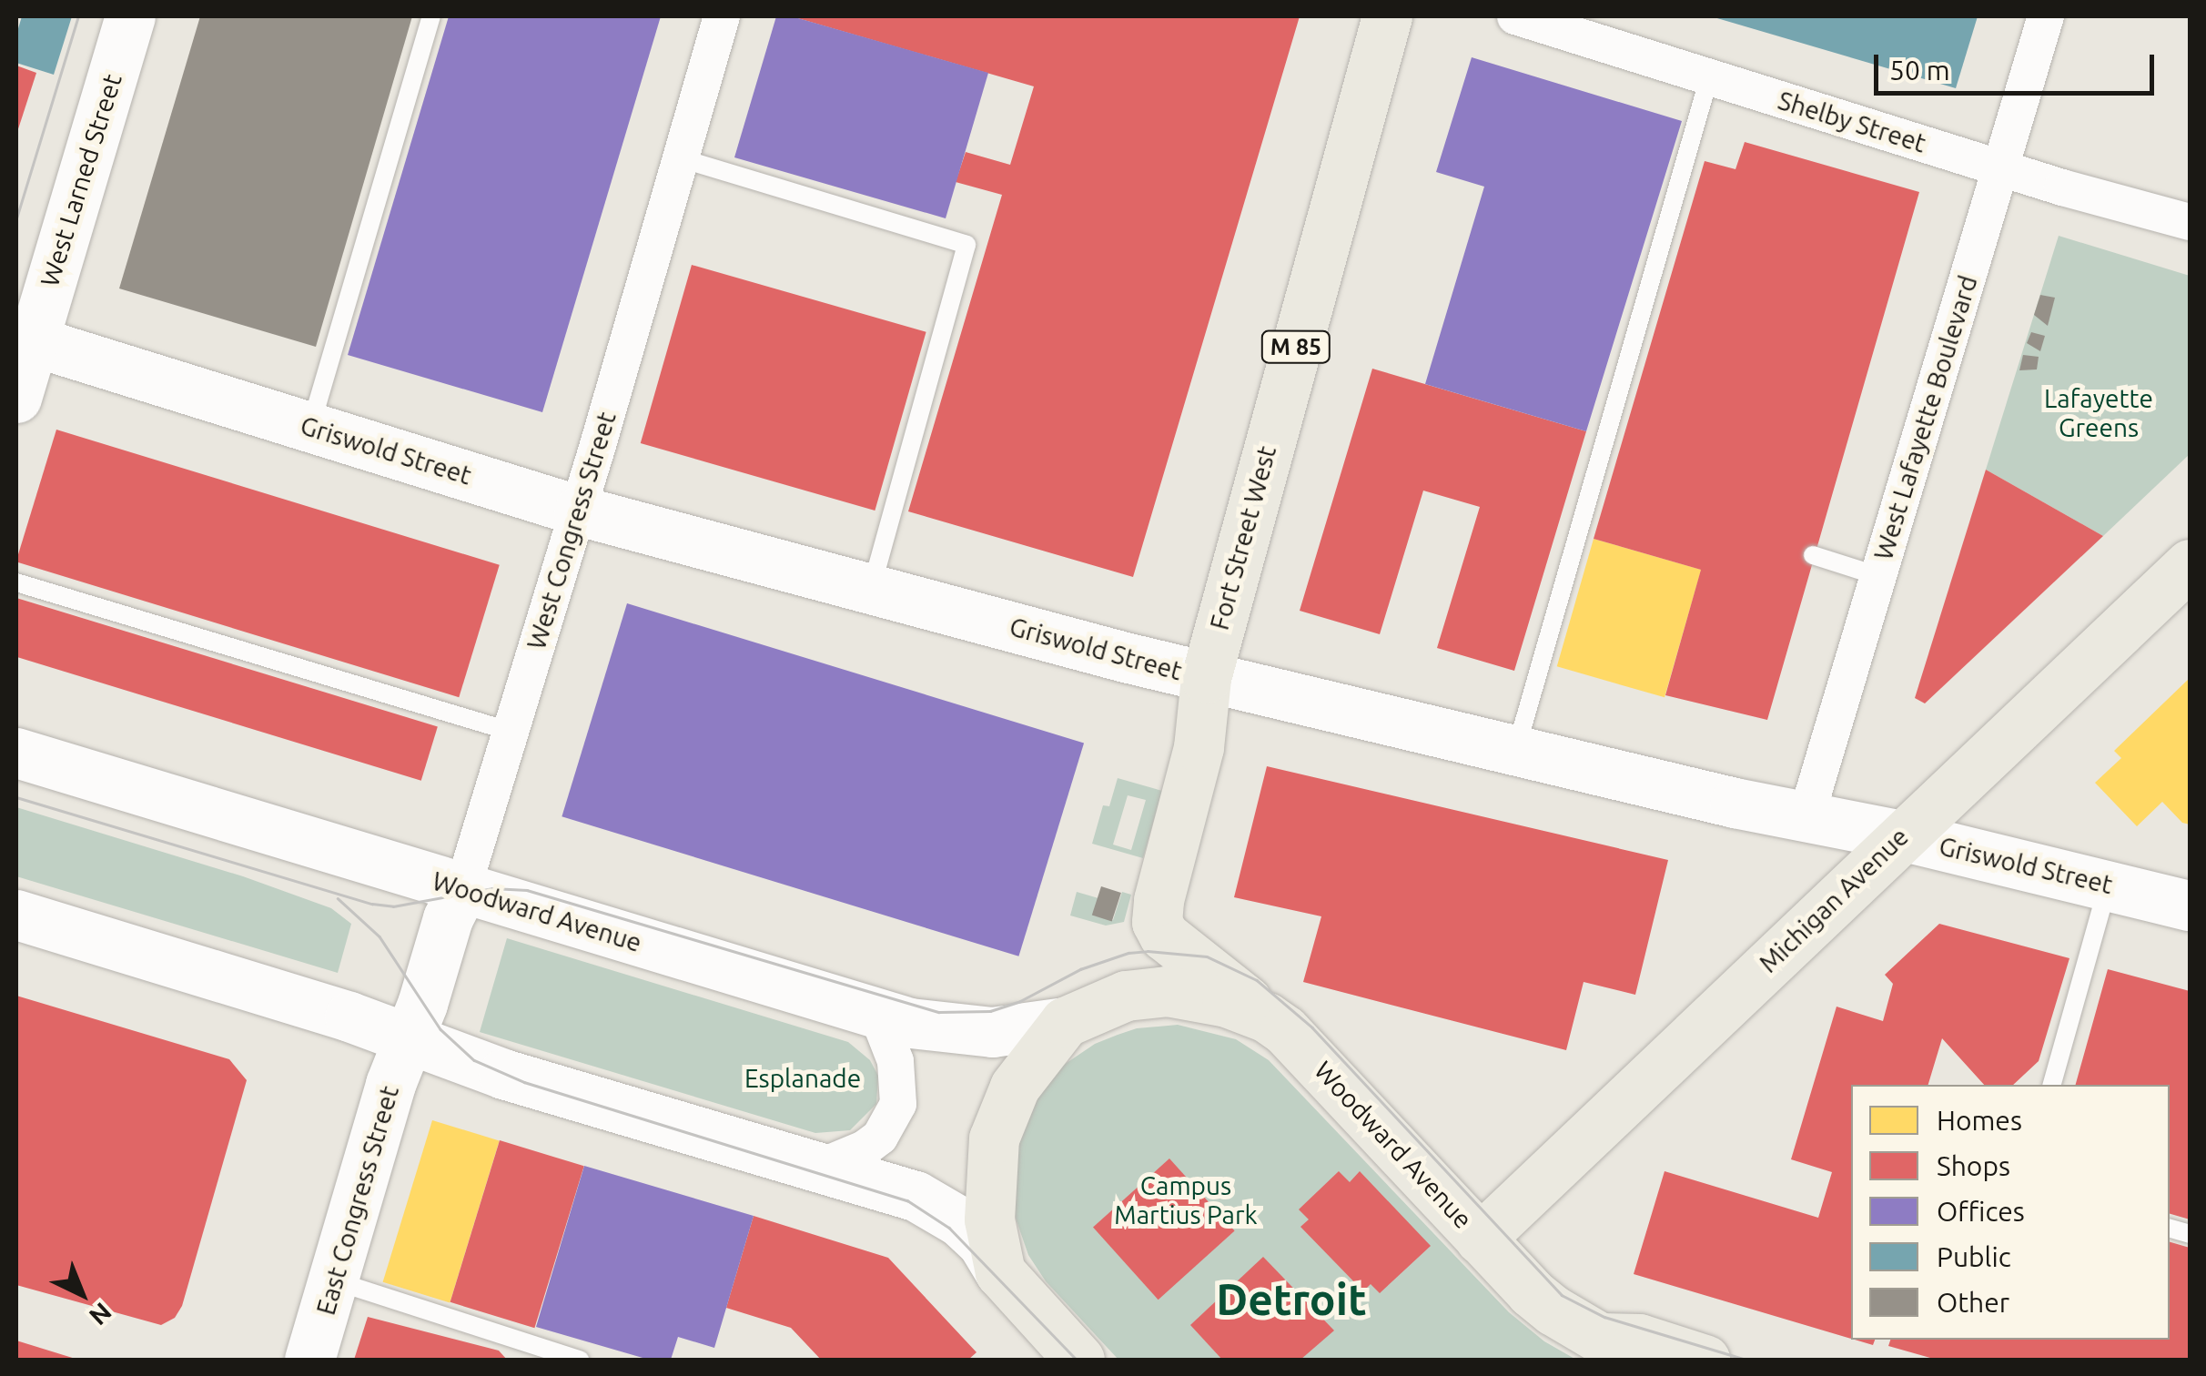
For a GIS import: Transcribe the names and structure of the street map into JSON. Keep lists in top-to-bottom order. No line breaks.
{"streets":{"main road":["M 85","Fort Street West","Michigan Avenue","Woodward Avenue"],"street":["Shelby Street","West Larned Street","West Lafayette Boulevard","Griswold Street","West Congress Street","East Congress Street"]},"crossings":[["Shelby Street","West Lafayette Boulevard"],["West Larned Street","Griswold Street"],["West Lafayette Boulevard","Griswold Street"],["Griswold Street","West Congress Street"],["Griswold Street","Fort Street West"],["Griswold Street","Michigan Avenue"],["West Congress Street","Woodward Avenue"],["West Congress Street","East Congress Street"],["Fort Street West","Woodward Avenue"],["Michigan Avenue","Woodward Avenue"]],"districts":["Detroit"],"parks":["Lafayette Greens","Esplanade","Campus Martius Park"],"legend":["Homes","Shops","Offices","Public","Other"],"scale_bar":"50 m","north":"bottom right"}
